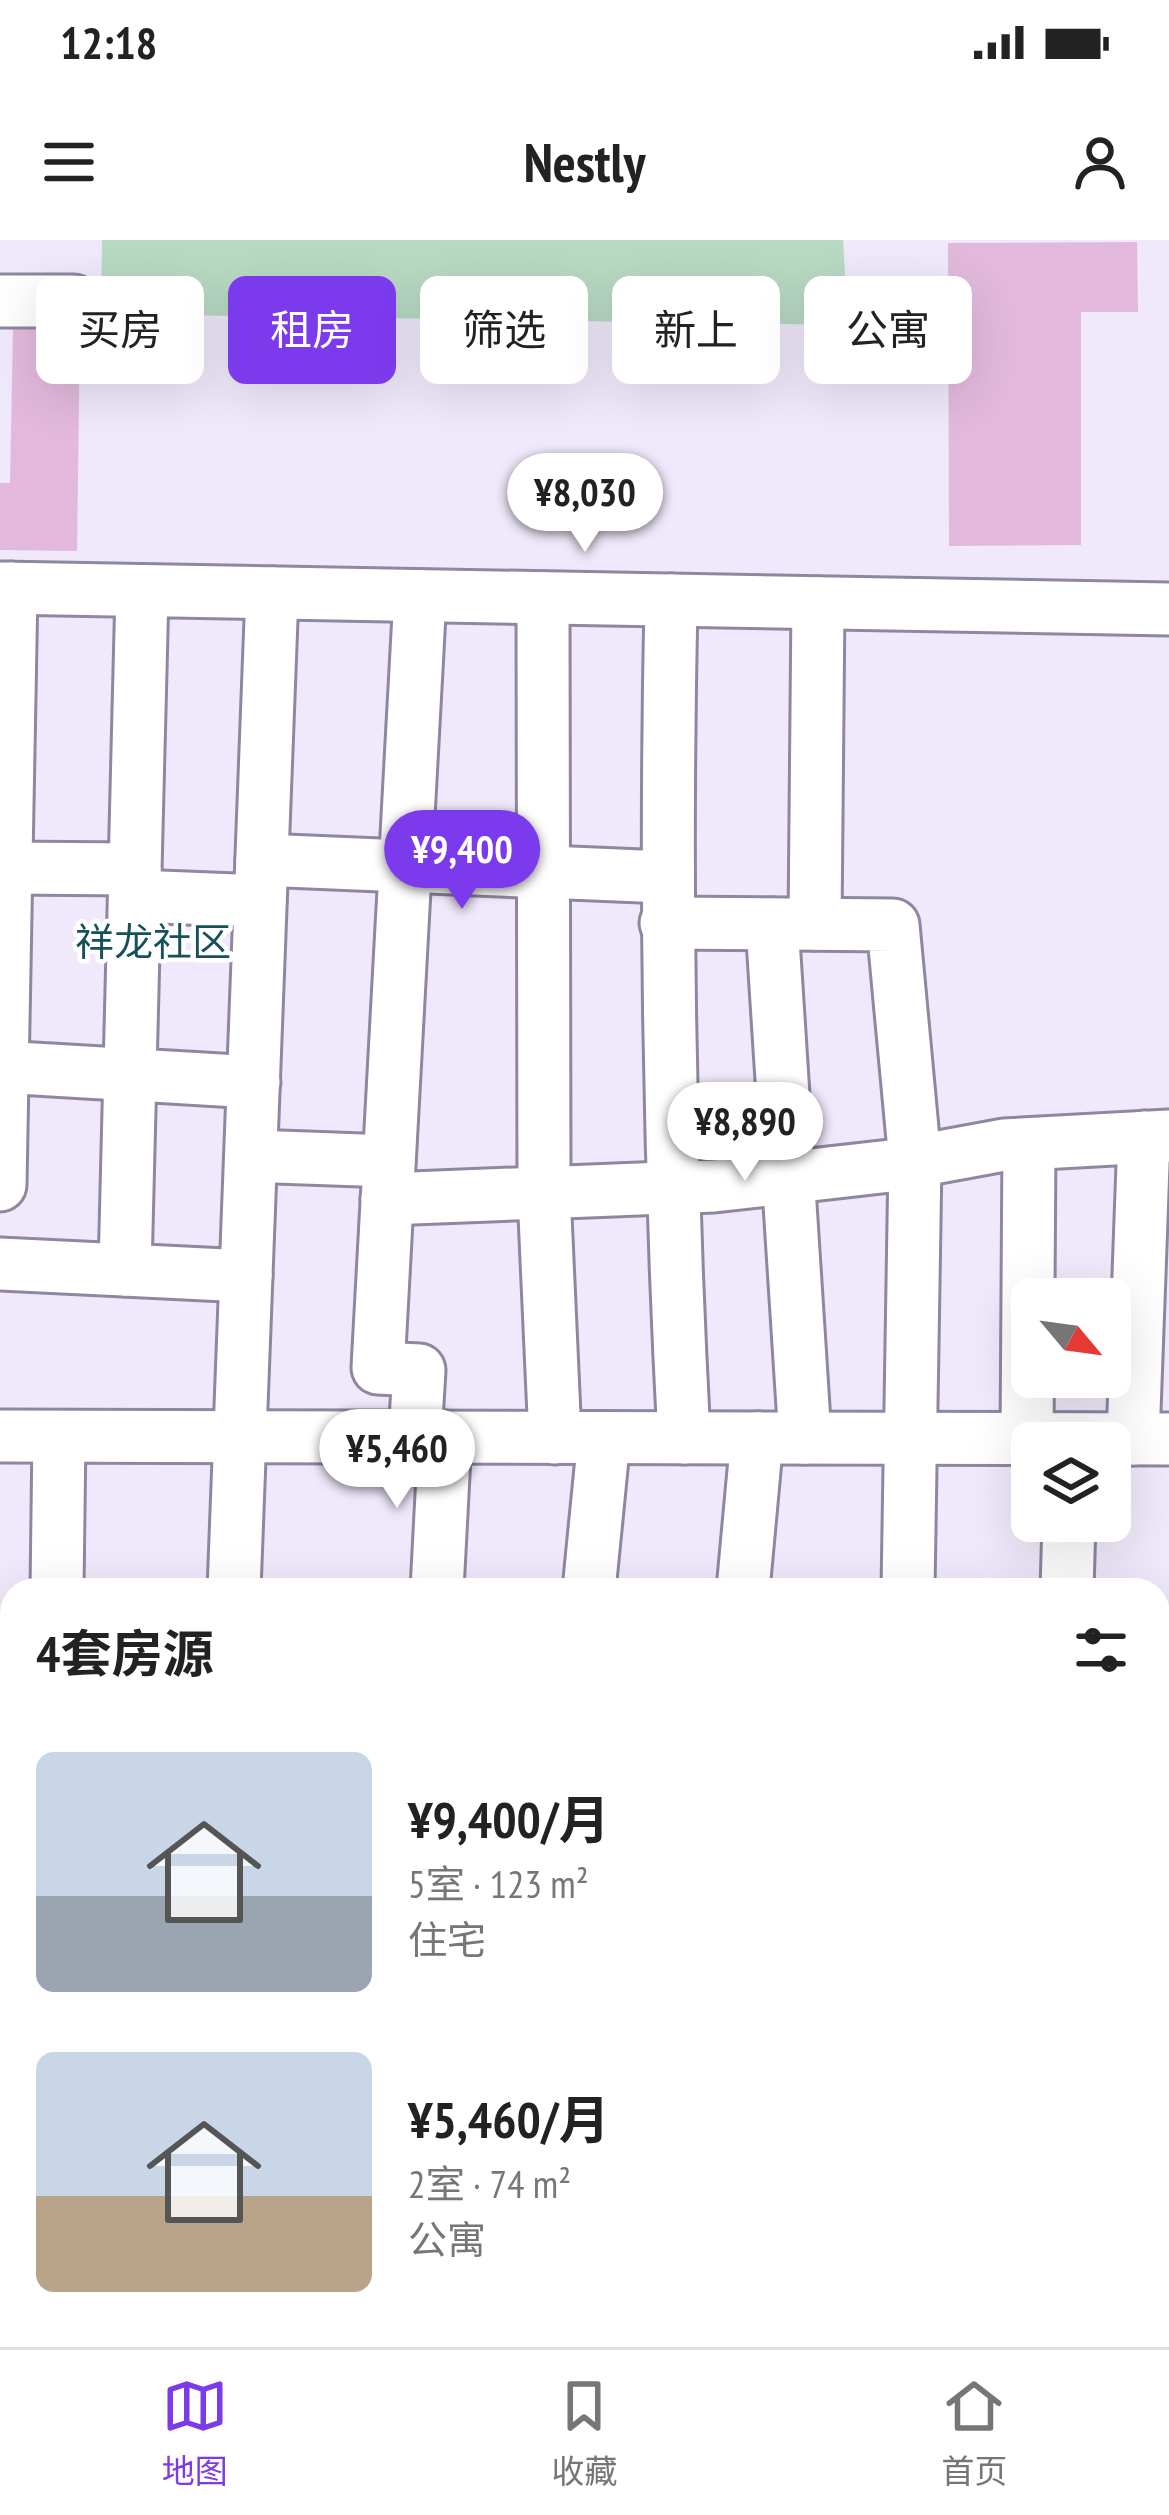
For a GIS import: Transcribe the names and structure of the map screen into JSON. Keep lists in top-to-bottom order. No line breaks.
{"districts":["祥龙社区"],"north":"bottom right","page":{"status":"12:18","header":"Nestly","chip":["买房","租房","筛选","新上","公寓"],"price":["¥8,030","¥9,400","¥8,890","¥5,460"],"heading":"4套房源","list":[{"name":"¥9,400/月","note":"5室 · 123 m² · 住宅"},{"name":"¥5,460/月","note":"2室 · 74 m² · 公寓"}],"tabs":["地图","收藏","首页"]}}
